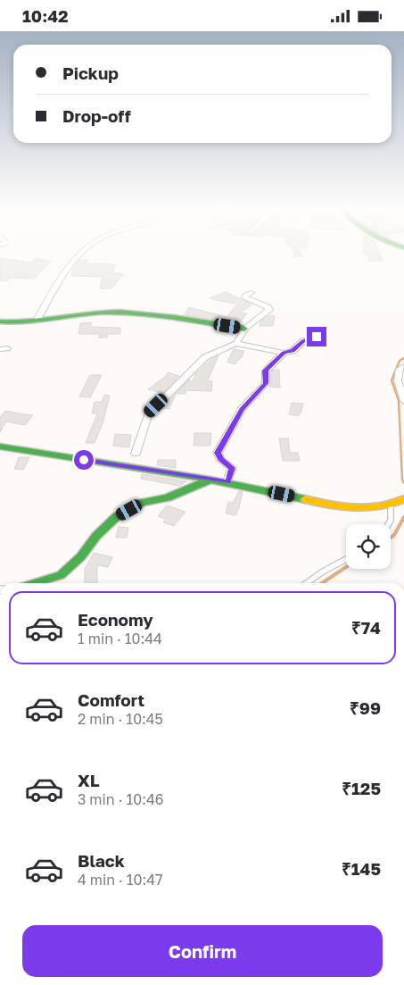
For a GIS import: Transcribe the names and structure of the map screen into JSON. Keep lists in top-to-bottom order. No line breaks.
{"page":{"status":"10:42","banner":["Pickup","Drop-off"],"list":[{"name":"Economy","note":"1 min · 10:44","value":"₹74"},{"name":"Comfort","note":"2 min · 10:45","value":"₹99"},{"name":"XL","note":"3 min · 10:46","value":"₹125"},{"name":"Black","note":"4 min · 10:47","value":"₹145"}],"buttons":"Confirm"}}
